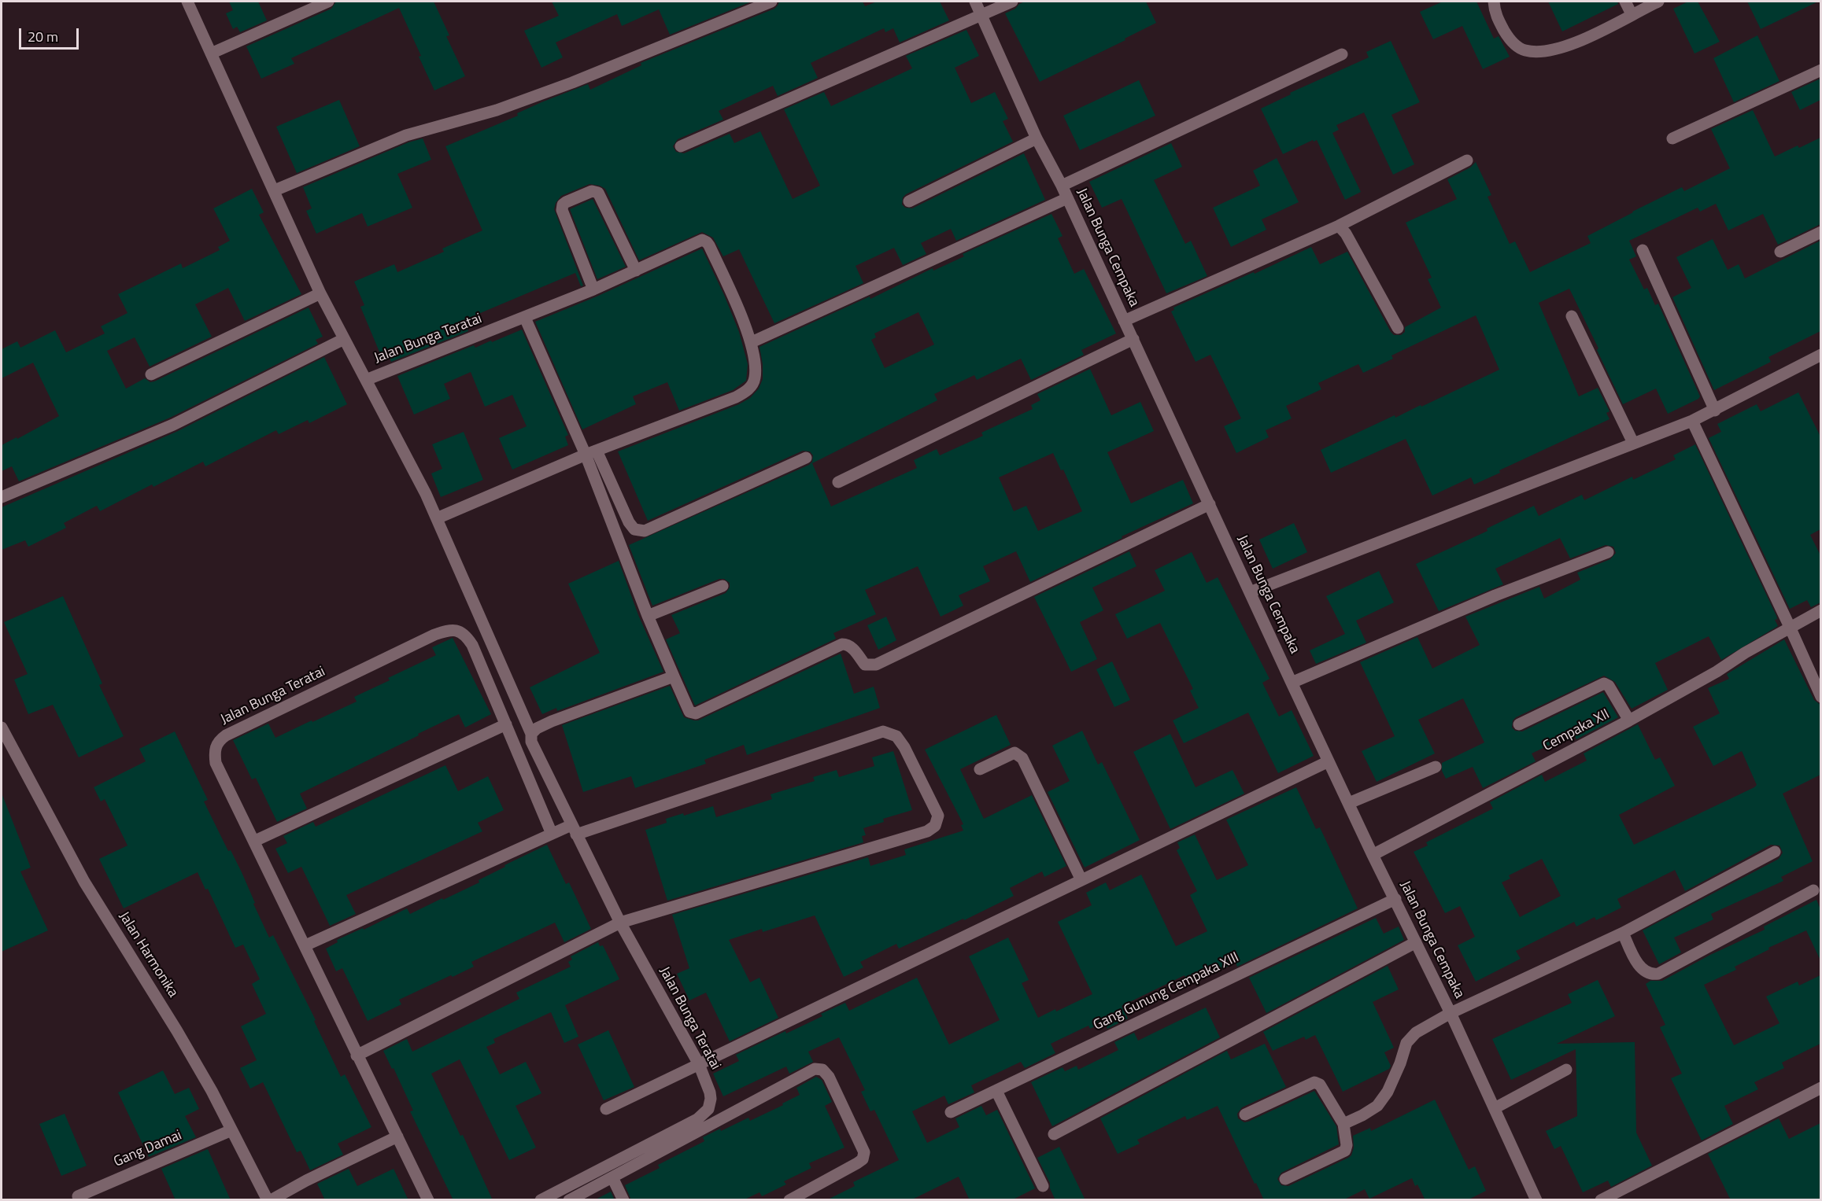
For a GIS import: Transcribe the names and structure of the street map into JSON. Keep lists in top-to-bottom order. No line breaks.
{"streets":{"street":["Jalan Bunga Cempaka","Jalan Bunga Teratai","Cempaka XII","Jalan Harmonika","Gang Gunung Cempaka XIII","Gang Damai"]},"crossings":[["Jalan Bunga Cempaka","Cempaka XII"],["Jalan Bunga Cempaka","Gang Gunung Cempaka XIII"],["Jalan Harmonika","Gang Damai"]],"scale_bar":"20 m"}
